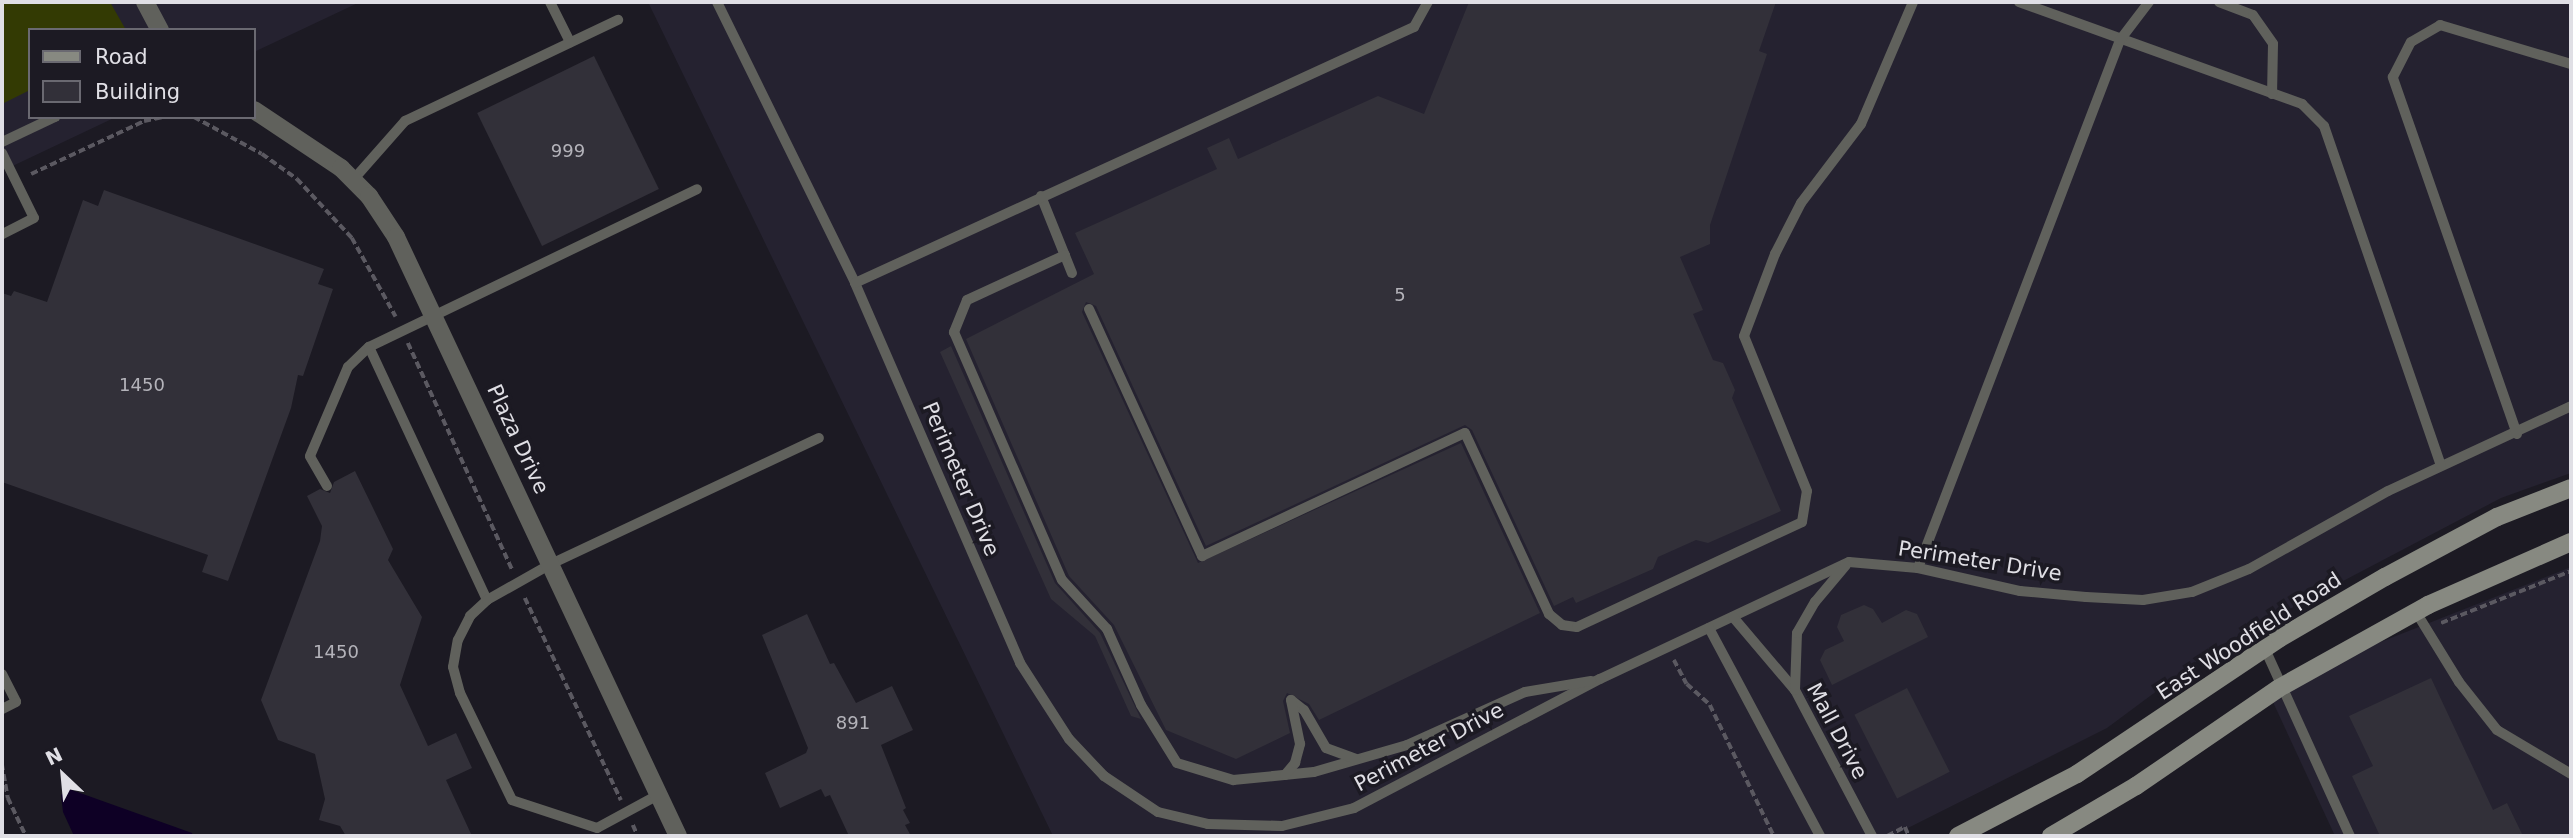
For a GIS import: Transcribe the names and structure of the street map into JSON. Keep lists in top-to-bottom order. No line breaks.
{"streets":{"street":["Plaza Drive","East Woodfield Road"],"lane":["Perimeter Drive","Mall Drive"]},"crossings":[["Perimeter Drive","Mall Drive"]],"house_numbers":["999","5","1450","1450","891"],"legend":["Road","Building"],"north":"top left"}
